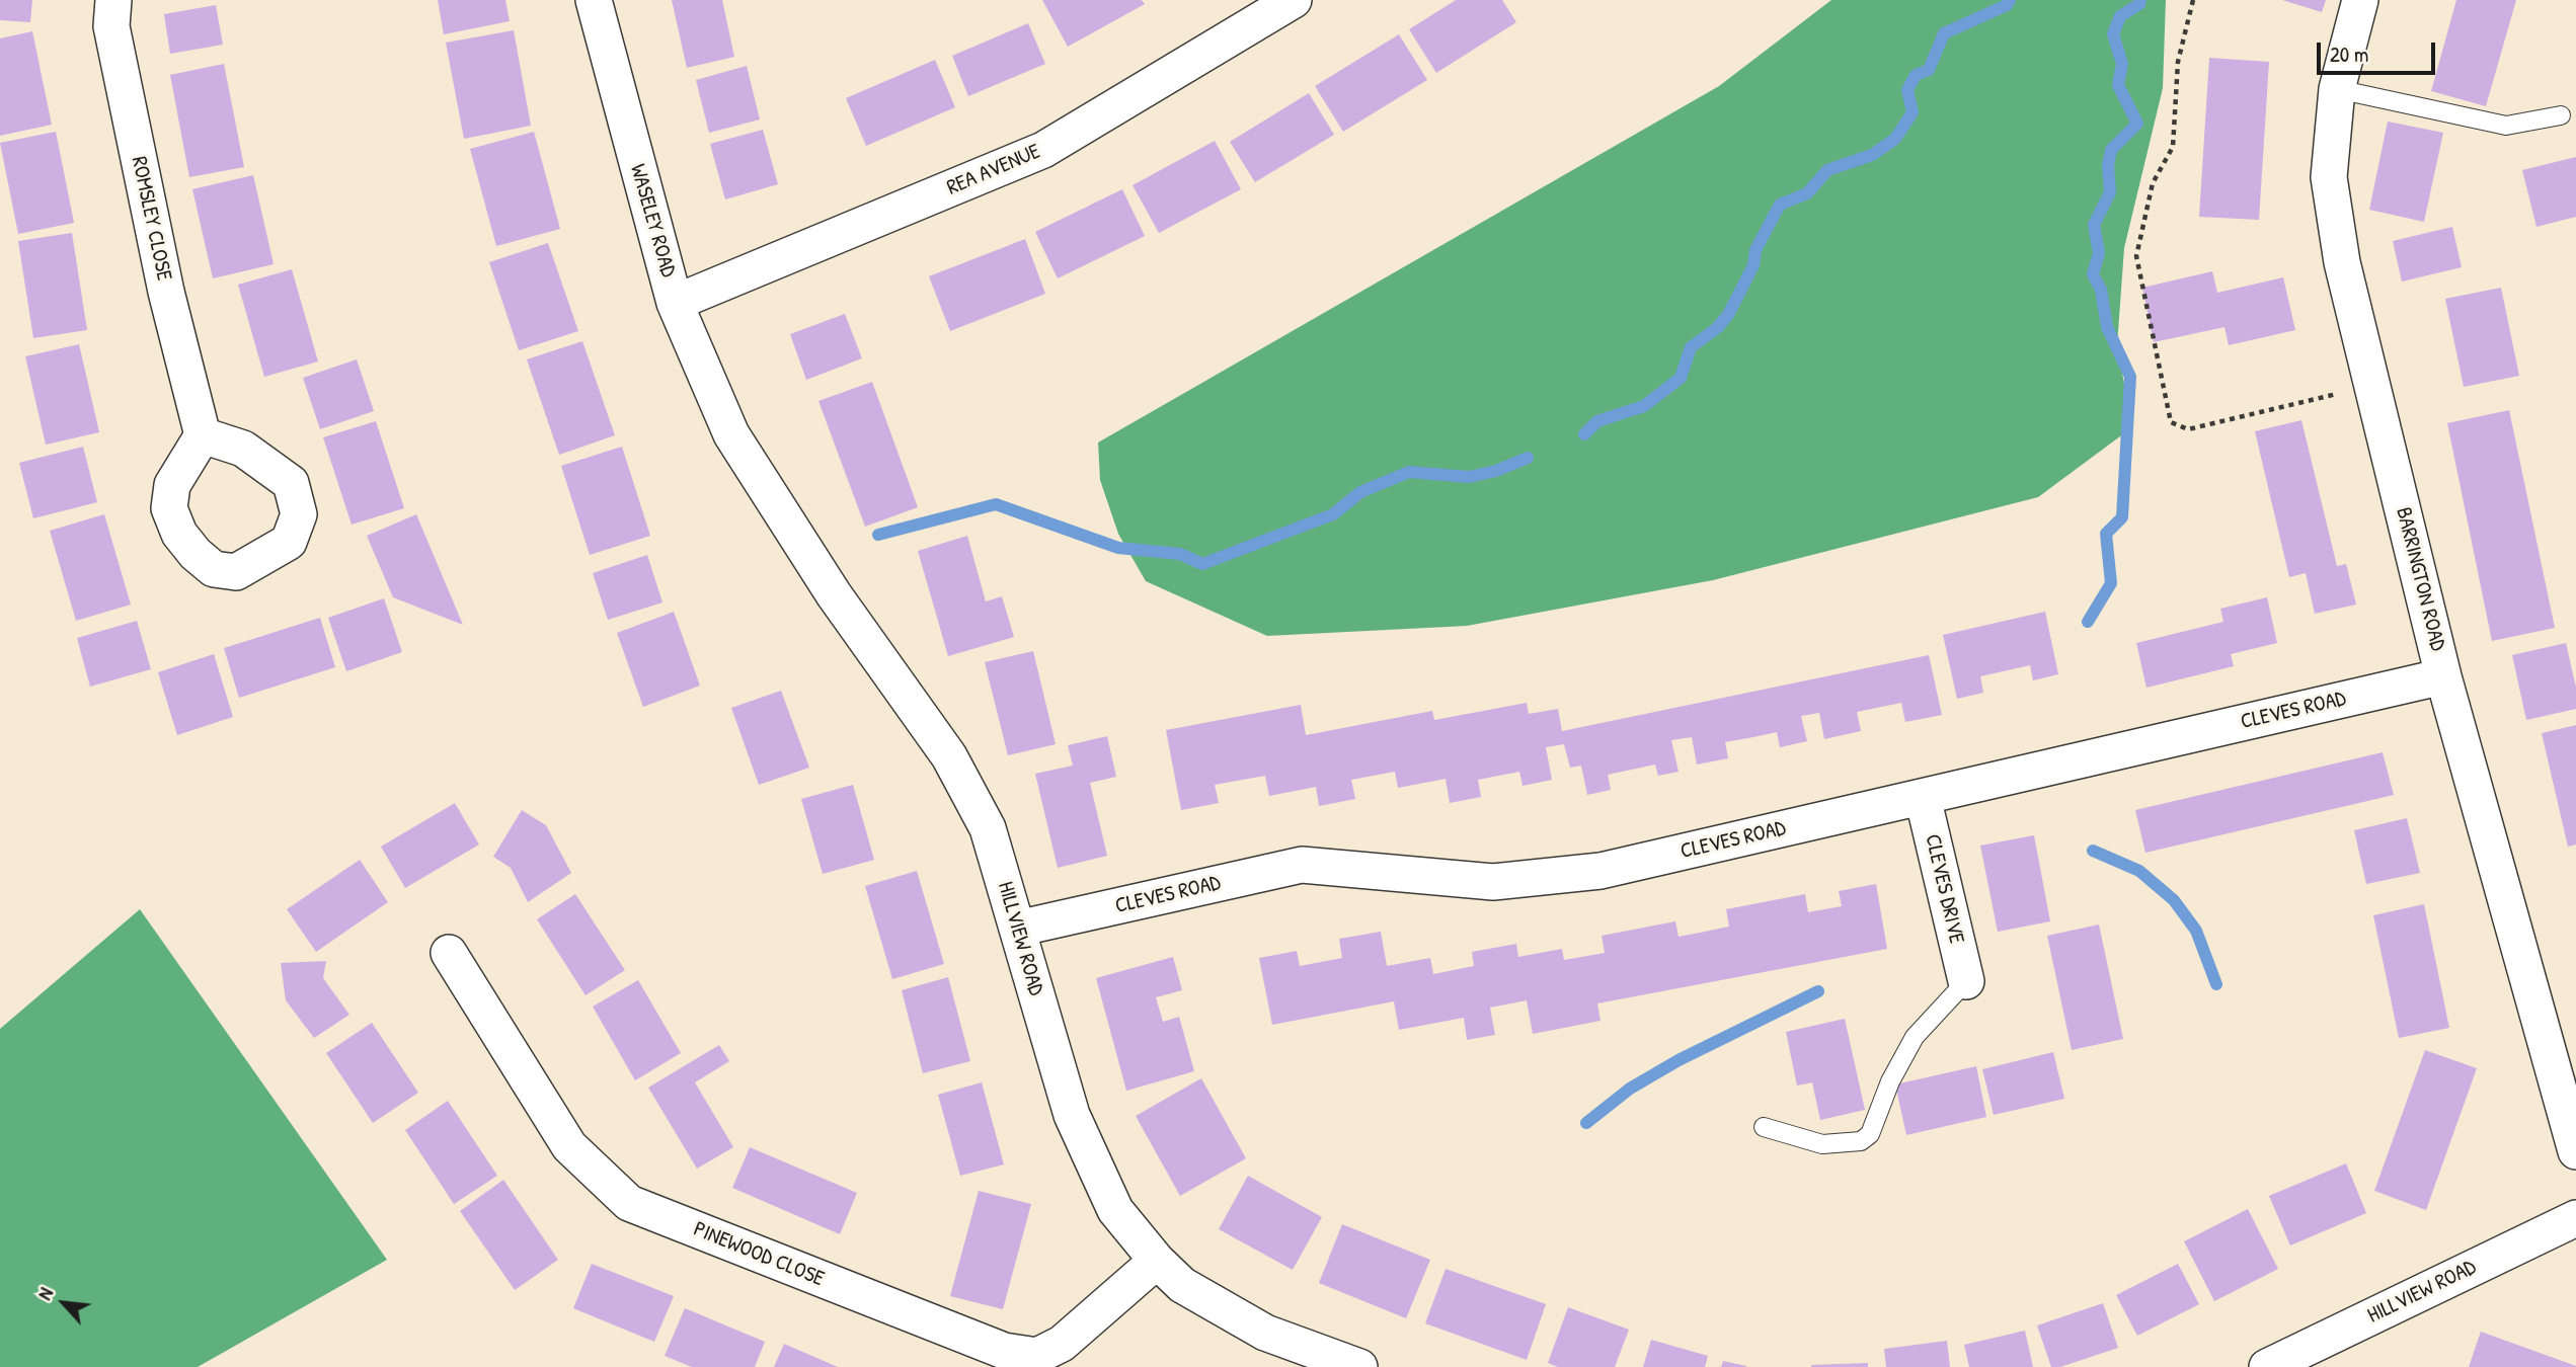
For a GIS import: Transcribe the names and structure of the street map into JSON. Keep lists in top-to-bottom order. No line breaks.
{"streets":{"street":["REA AVENUE","ROMSLEY CLOSE","WASELEY ROAD","BARRINGTON ROAD","CLEVES ROAD","CLEVES DRIVE","HILLVIEW ROAD","PINEWOOD CLOSE"]},"crossings":[["REA AVENUE","WASELEY ROAD"],["WASELEY ROAD","HILLVIEW ROAD"],["BARRINGTON ROAD","CLEVES ROAD"],["CLEVES ROAD","CLEVES DRIVE"],["CLEVES ROAD","HILLVIEW ROAD"],["HILLVIEW ROAD","PINEWOOD CLOSE"]],"scale_bar":"20 m","north":"top left"}
